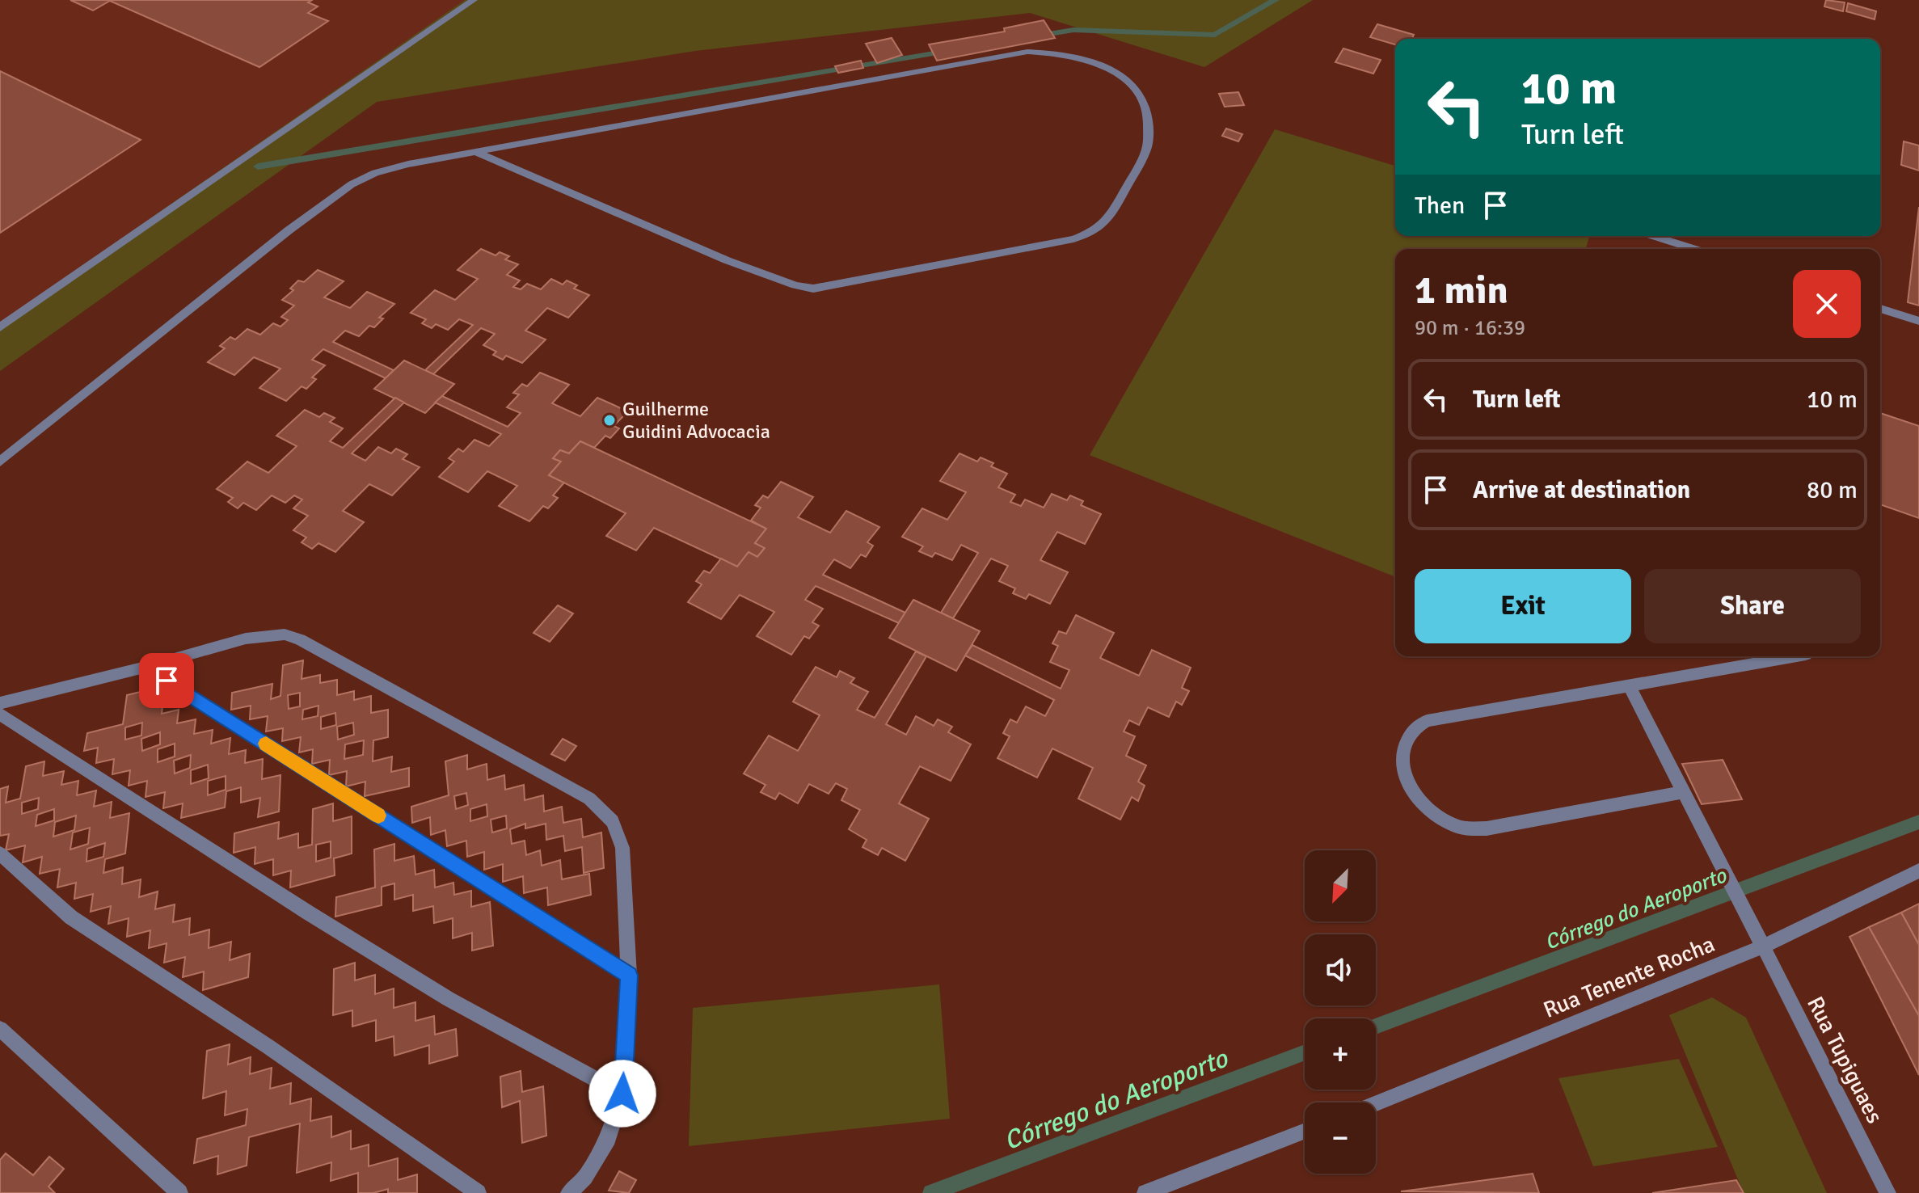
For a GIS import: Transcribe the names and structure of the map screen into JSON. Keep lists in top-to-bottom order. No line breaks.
{"streets":{"street":["Rua Tenente Rocha","Rua Tupiguaes"]},"crossings":[["Rua Tenente Rocha","Rua Tupiguaes"]],"water":["Córrego do Aeroporto"],"places":["Guilherme Guidini Advocacia"],"north":"bottom left","page":{"turn":["10 m","Turn left"],"then":"Then","heading":["1 min","90 m · 16:39"],"list":[{"name":"Turn left","value":"10 m"},{"name":"Arrive at destination","value":"80 m"}],"buttons":["Exit","Share"],"map_buttons":["+","−"]}}
